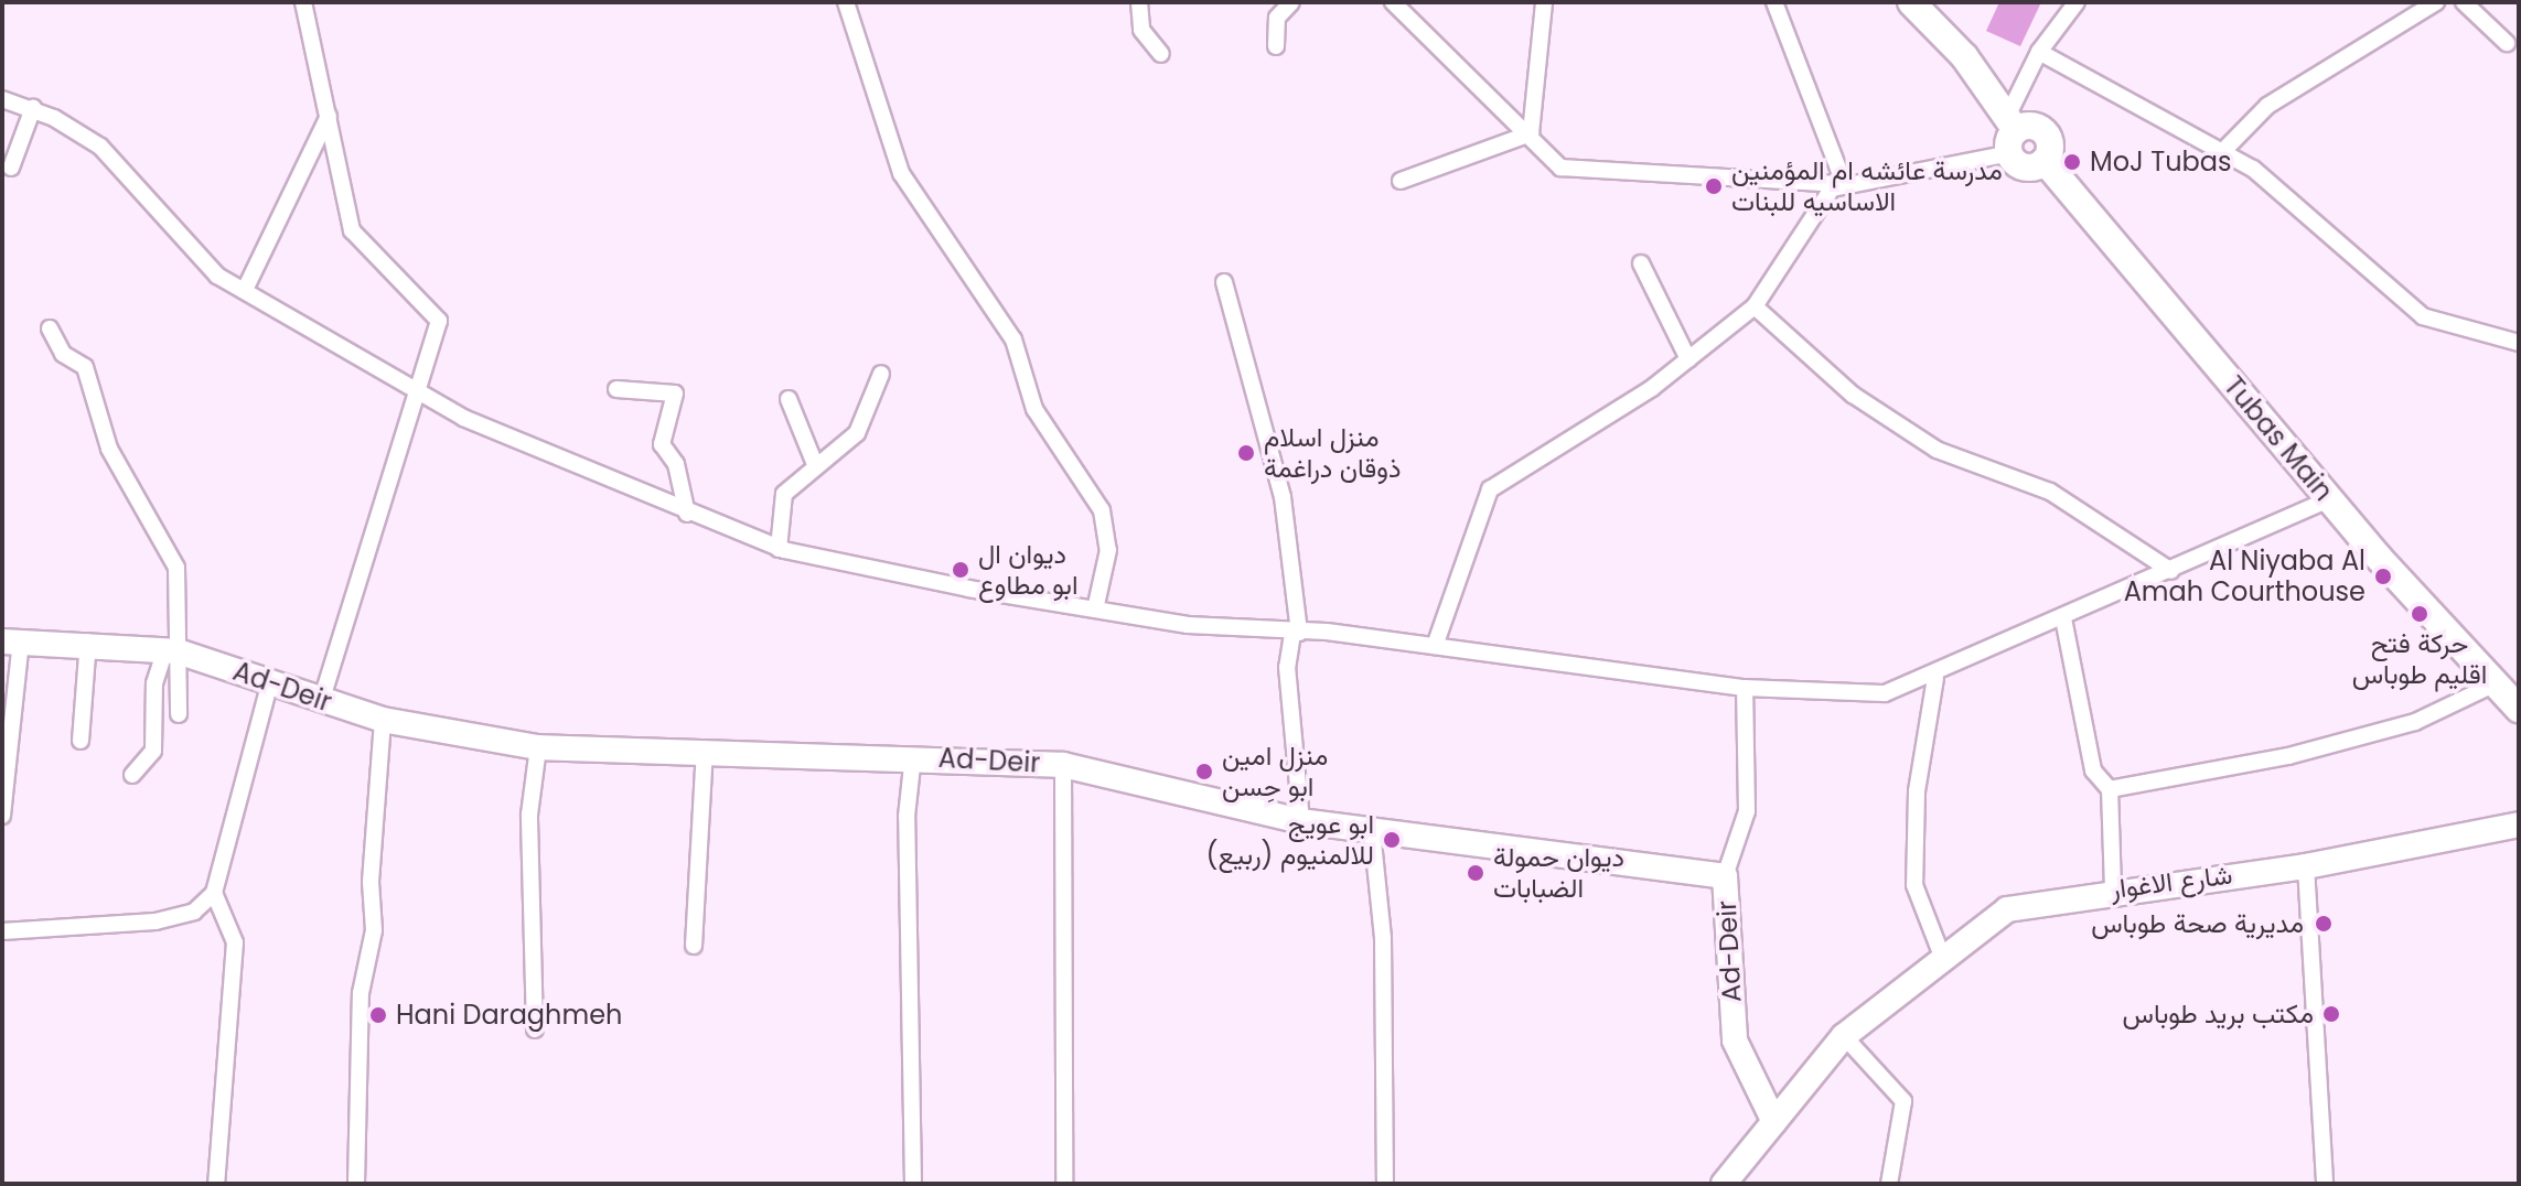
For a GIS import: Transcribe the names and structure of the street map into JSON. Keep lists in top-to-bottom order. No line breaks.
{"streets":{"main road":["Tubas Main"],"street":["Ad-Deir","شارع الاغوار"]},"crossings":[["Ad-Deir","شارع الاغوار"]],"places":["MoJ Tubas","مدرسة عائشه ام المؤمنين الاساسيه للبنات","منزل اسلام ذوقان دراغمة","ديوان ال ابو مطاوع","Al Niyaba Al Amah Courthouse","حركة فتح اقليم طوباس","منزل امين ابو حِسن","ابو عويج للالمنيوم (ربيع)","ديوان حمولة الضبابات","مديرية صحة طوباس","مكتب بريد طوباس","Hani Daraghmeh"]}
